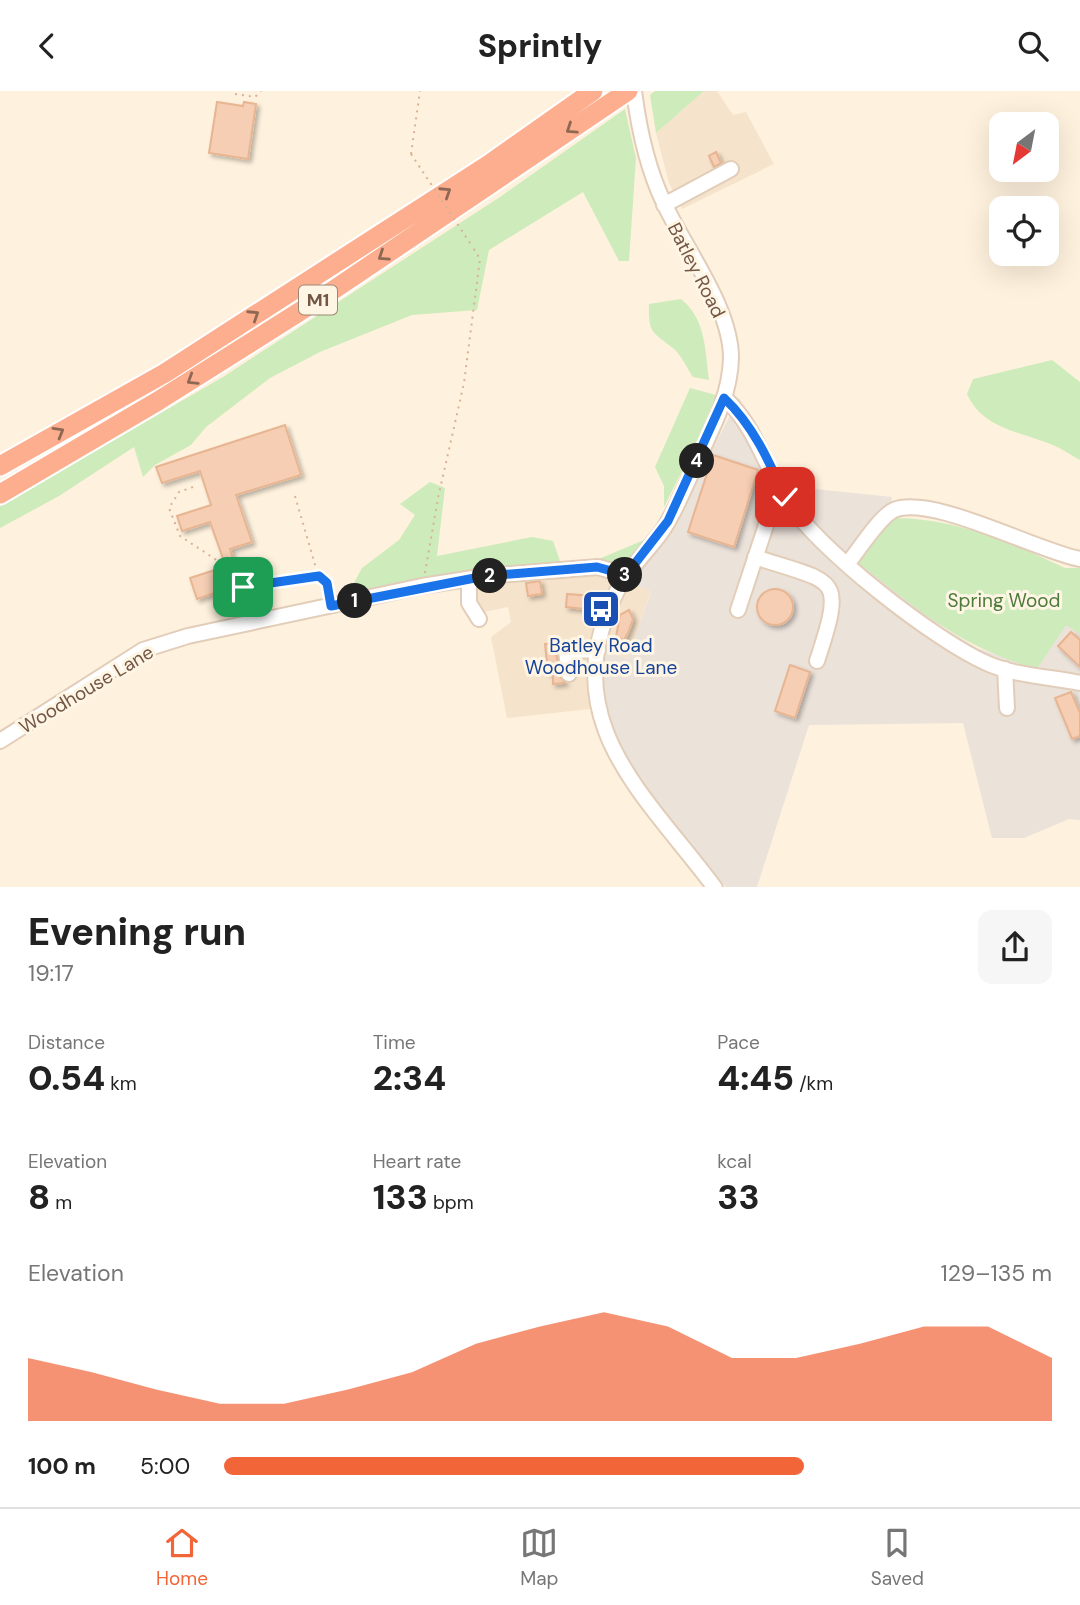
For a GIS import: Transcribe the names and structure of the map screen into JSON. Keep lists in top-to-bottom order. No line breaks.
{"streets":{"highway":["M1"],"street":["Batley Road","Woodhouse Lane"]},"crossings":[["Batley Road","Woodhouse Lane"]],"parks":["Spring Wood"],"places":{"bus stop":["Batley Road Woodhouse Lane"]},"north":"bottom left","page":{"header":"Sprintly","pins":["4","3","2","1"],"heading":["Evening run","19:17"],"stats":[["Distance","0.54 km"],["Time","2:34"],["Pace","4:45 /km"],["Elevation","8 m"],["Heart rate","133 bpm"],["kcal","33"]],"chart":["Elevation","129–135 m"],"list":[{"name":"100 m","note":"5:00"}],"tabs":["Home","Map","Saved"]}}
